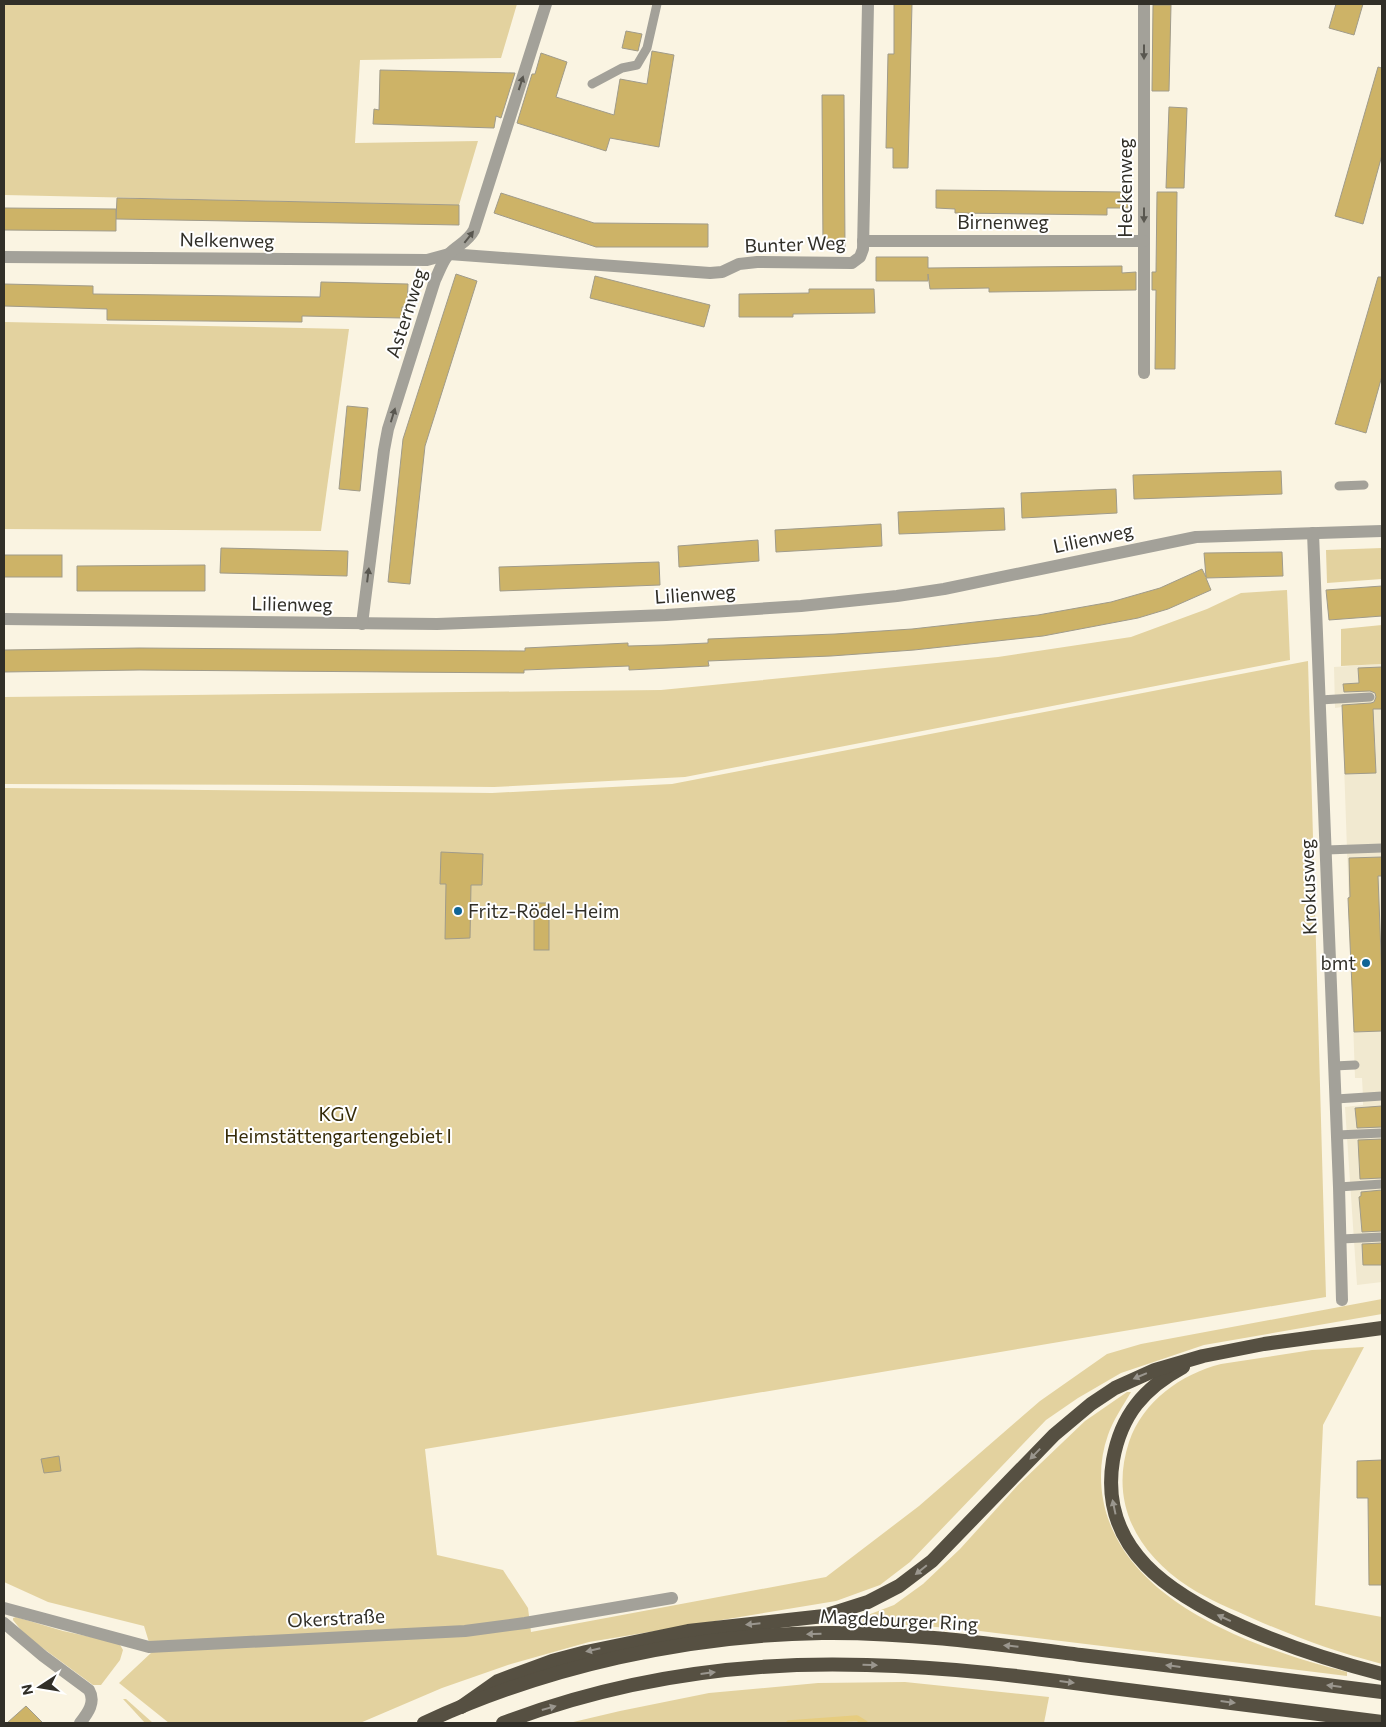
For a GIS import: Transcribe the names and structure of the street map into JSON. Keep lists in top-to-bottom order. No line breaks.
{"streets":{"highway":["Magdeburger Ring"],"street":["Heckenweg","Birnenweg","Nelkenweg","Bunter Weg","Asternweg","Lilienweg","Krokusweg","Okerstraße"]},"crossings":[["Heckenweg","Birnenweg"],["Birnenweg","Bunter Weg"],["Nelkenweg","Bunter Weg"],["Nelkenweg","Asternweg"],["Bunter Weg","Asternweg"],["Asternweg","Lilienweg"],["Lilienweg","Krokusweg"]],"one_way":["Heckenweg","Asternweg"],"parks":["KGV Heimstättengartengebiet I"],"places":["Fritz-Rödel-Heim","bmt"],"north":"left"}
